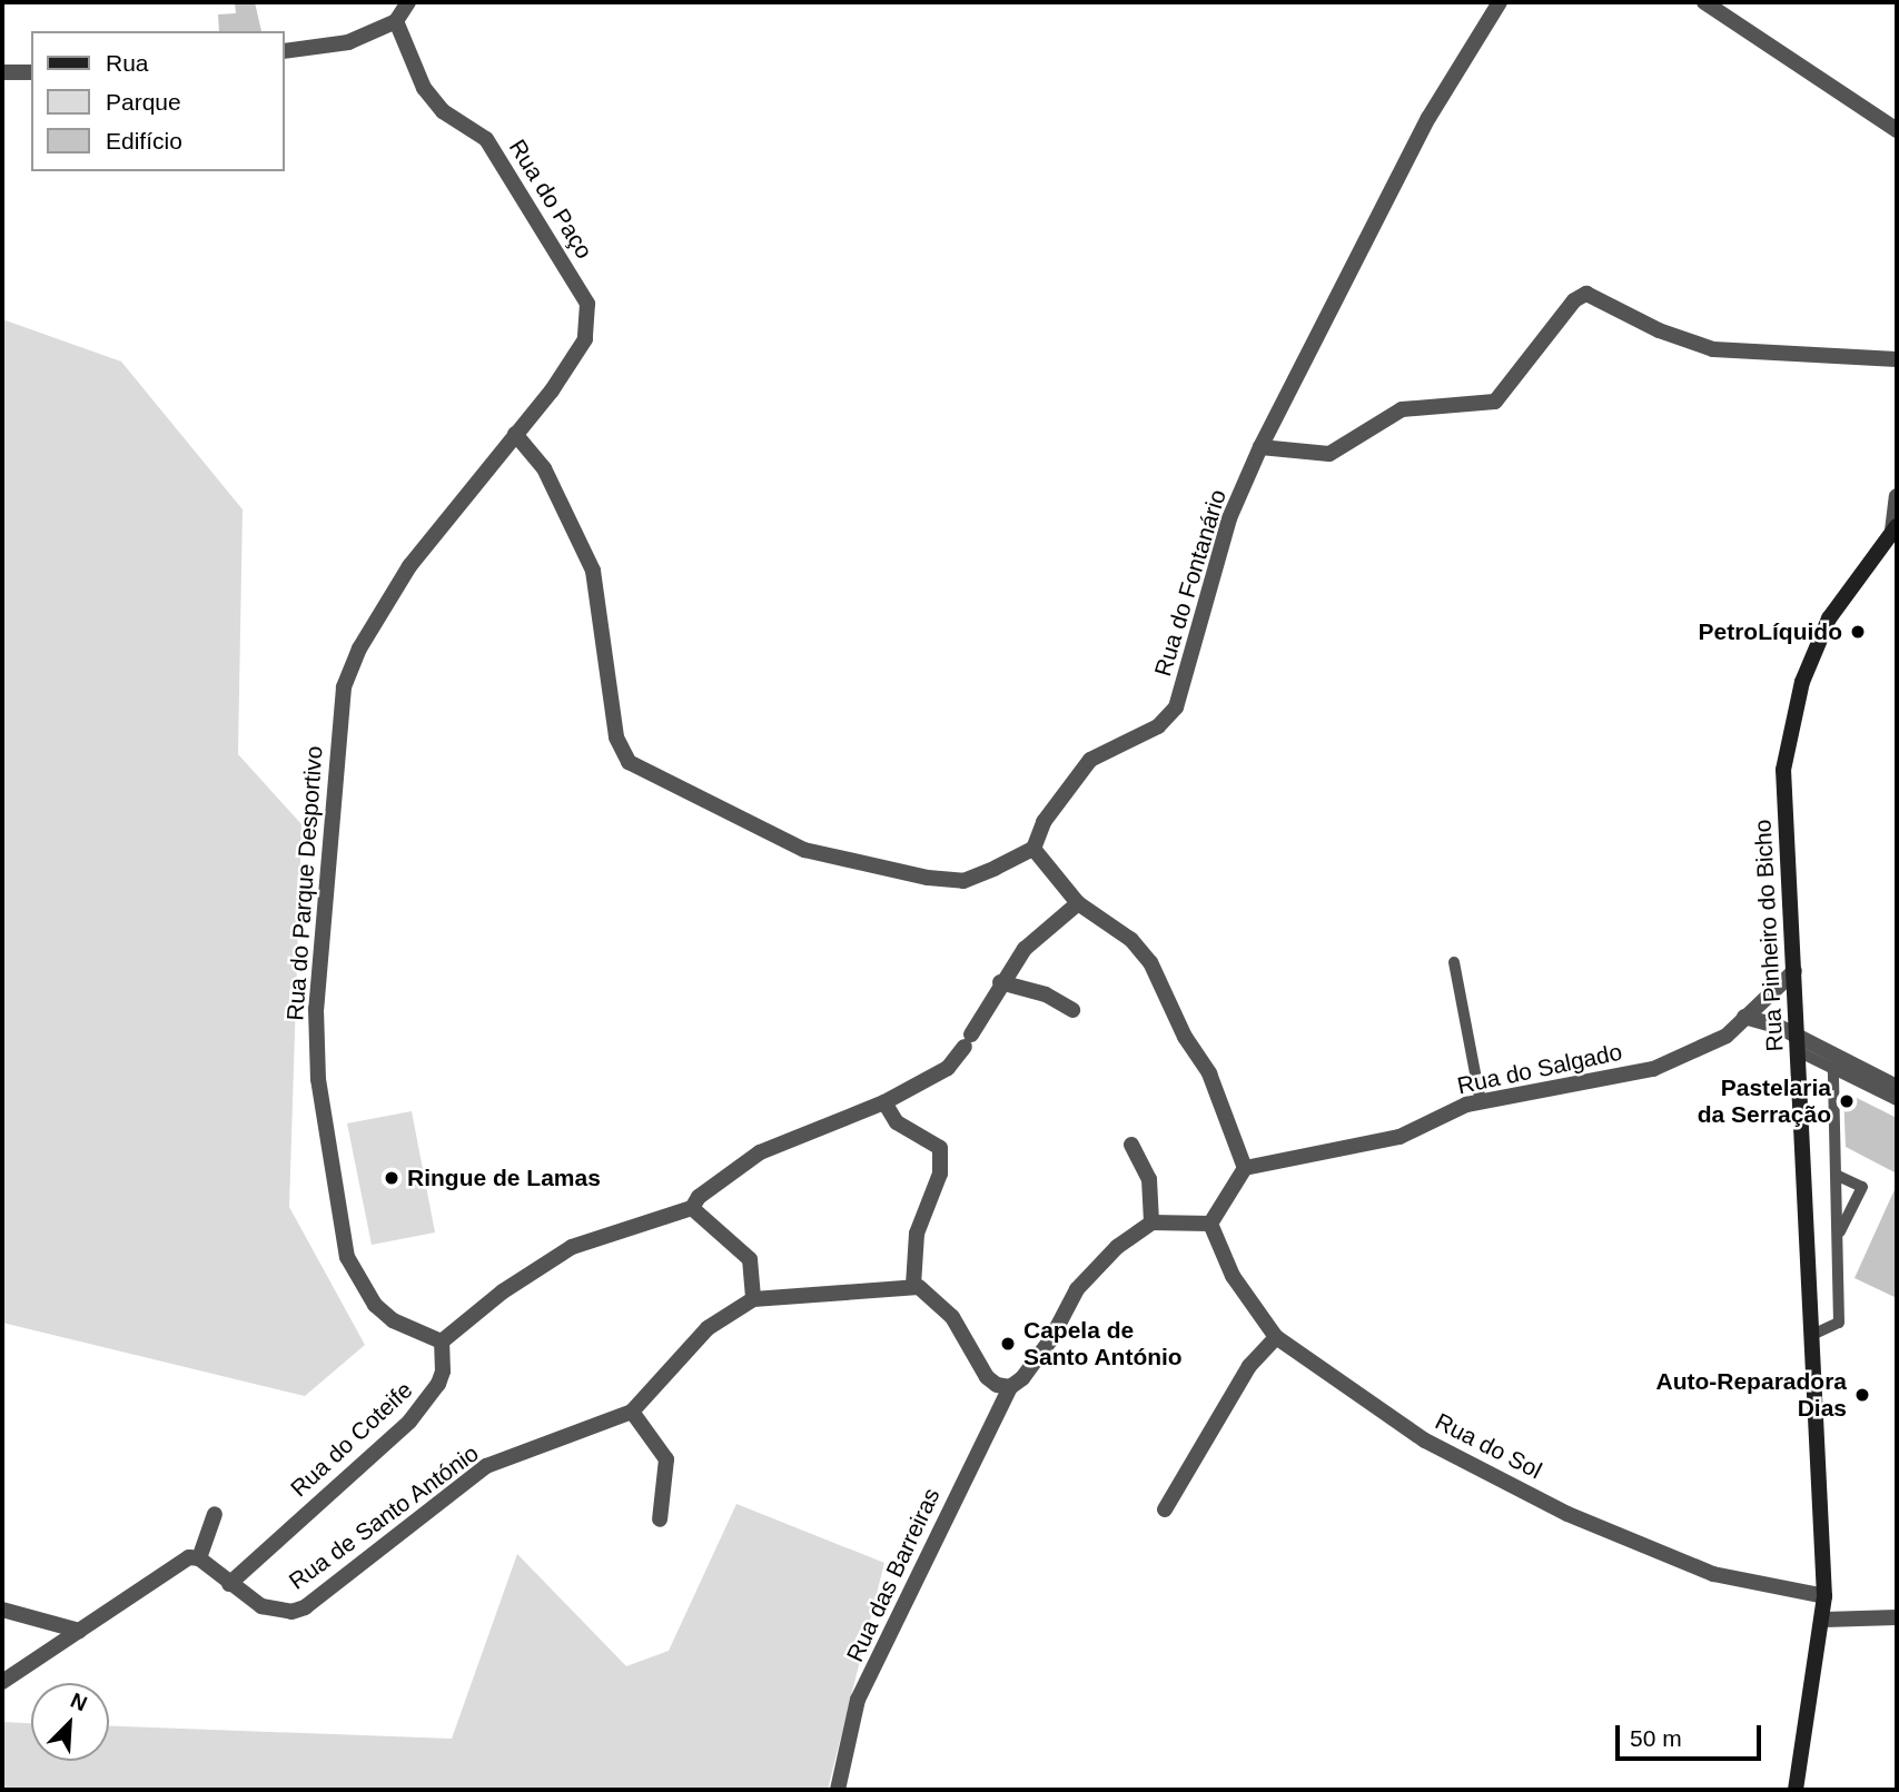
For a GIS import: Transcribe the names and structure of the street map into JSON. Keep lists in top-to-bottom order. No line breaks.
{"streets":{"main road":["Rua Pinheiro do Bicho"],"street":["Rua do Paço","Rua do Fontanário","Rua do Parque Desportivo","Rua do Salgado","Rua do Coteife","Rua do Sol","Rua de Santo António","Rua das Barreiras"]},"crossings":[["Rua do Paço","Rua do Parque Desportivo"],["Rua do Parque Desportivo","Rua do Coteife"],["Rua Pinheiro do Bicho","Rua do Salgado"],["Rua Pinheiro do Bicho","Rua do Sol"],["Rua do Coteife","Rua de Santo António"]],"places":["PetroLíquido","Pastelaria da Serração","Ringue de Lamas","Capela de Santo António","Auto-Reparadora Dias"],"legend":["Rua","Parque","Edifício"],"scale_bar":"50 m","north":"top right"}
